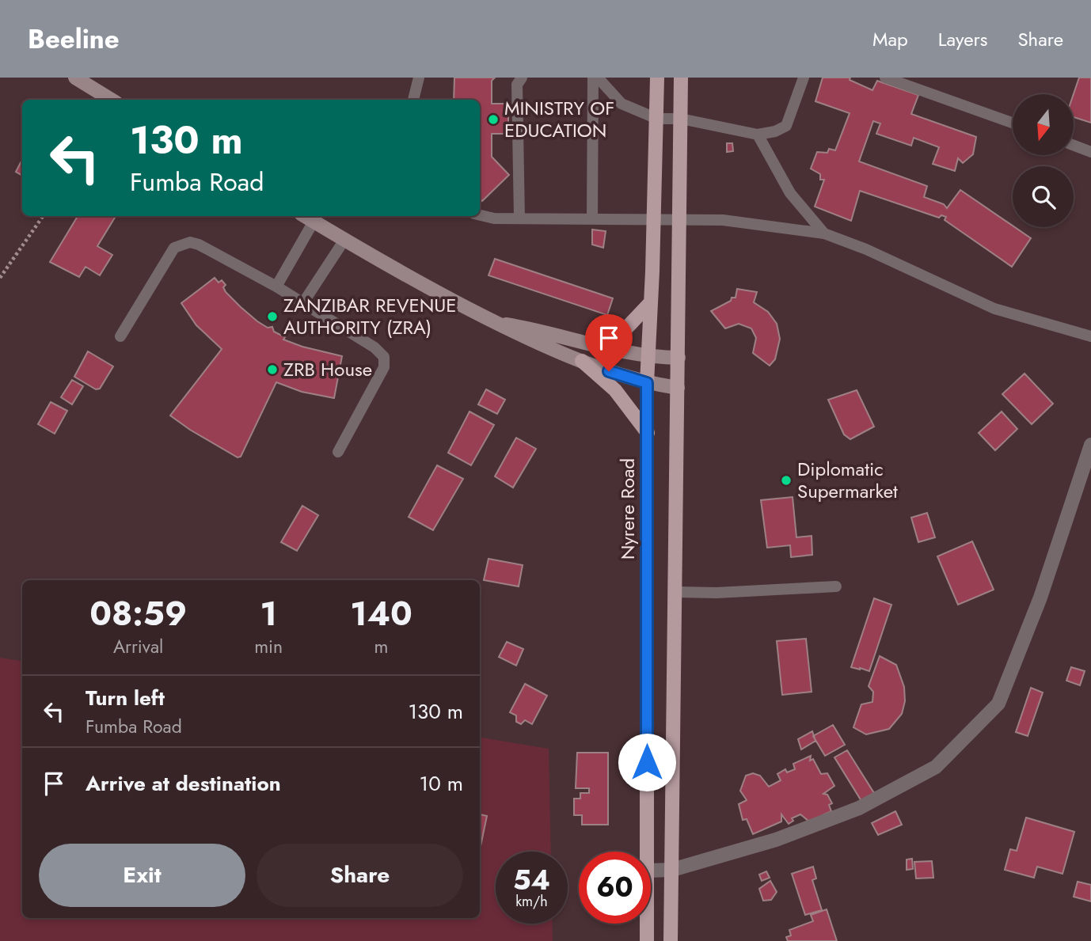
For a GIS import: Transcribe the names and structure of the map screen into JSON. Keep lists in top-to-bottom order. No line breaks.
{"streets":{"main road":["Nyrere Road"]},"places":["MINISTRY OF EDUCATION","ZANZIBAR REVENUE AUTHORITY (ZRA)","ZRB House","Diplomatic Supermarket"],"north":"bottom","page":{"header":"Beeline","nav":["Map","Layers","Share"],"turn":["130 m","Fumba Road"],"eta":["08:59","Arrival","1","min","140","m"],"list":[{"name":"Turn left","note":"Fumba Road","value":"130 m"},{"name":"Arrive at destination","value":"10 m"}],"buttons":["Exit","Share"],"speed":"54 km/h","limit":"60"}}
